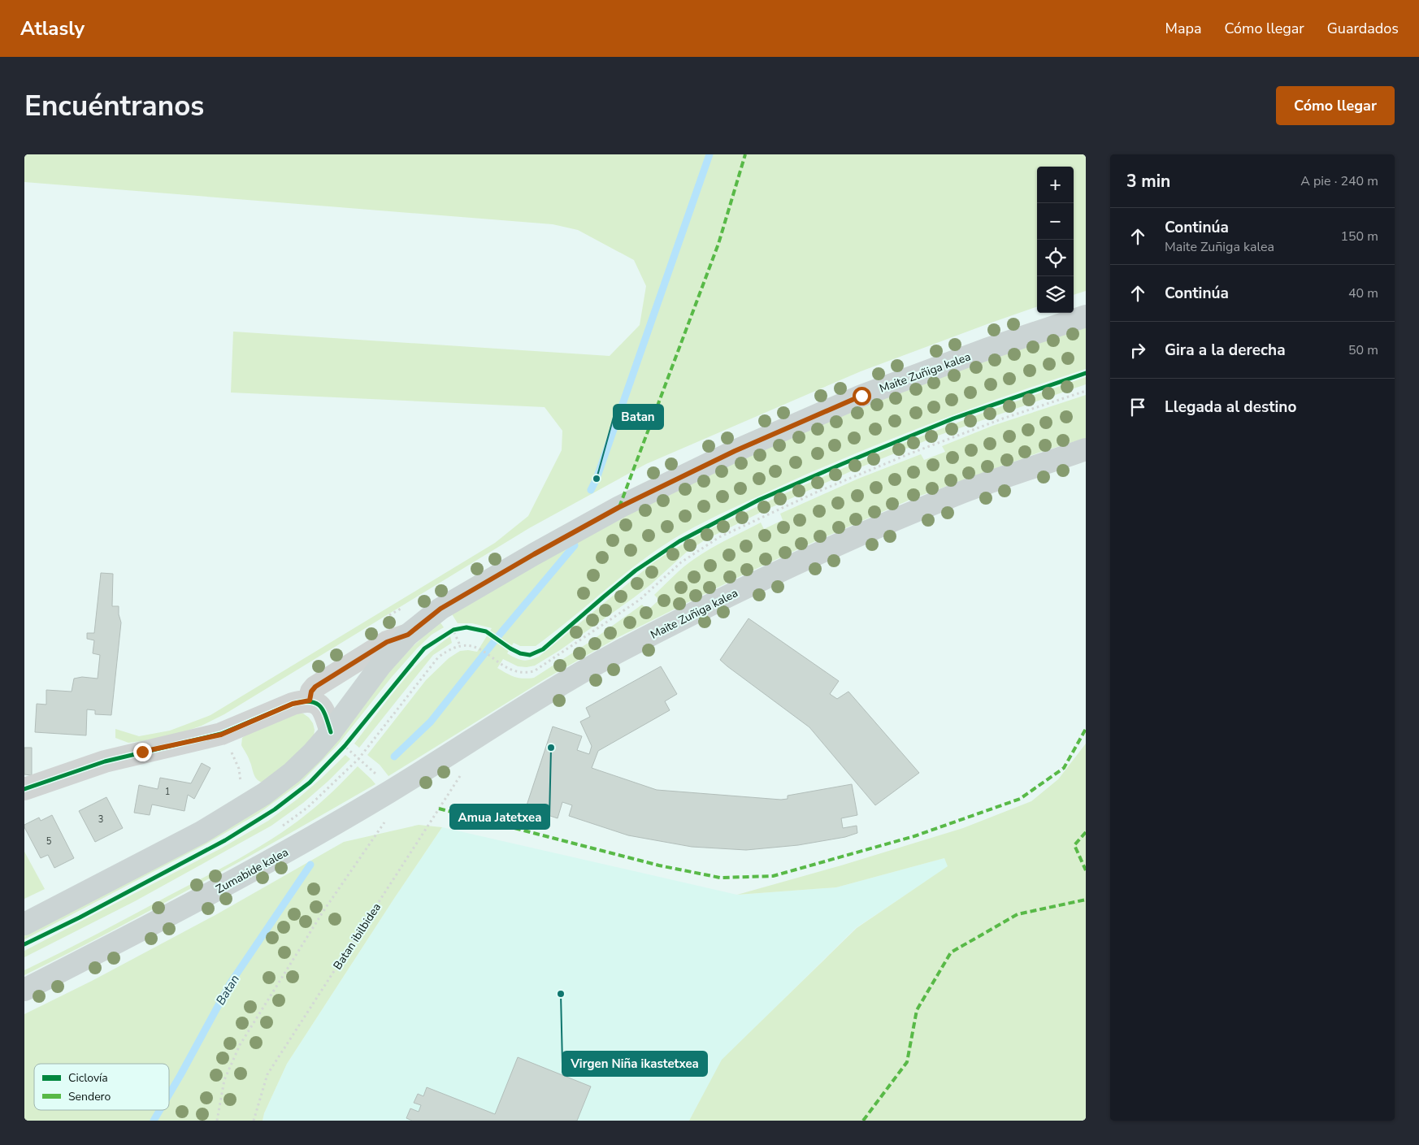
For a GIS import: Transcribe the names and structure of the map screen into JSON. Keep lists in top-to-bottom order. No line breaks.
{"streets":{"main road":["Maite Zuñiga kalea","Zumabide kalea"],"path":["Batan ibilbidea"]},"crossings":[["Maite Zuñiga kalea","Zumabide kalea"]],"water":["Batan"],"places":["Batan","Amua Jatetxea","Virgen Niña ikastetxea"],"house_numbers":["1","3","5"],"legend":["Ciclovía","Sendero"],"page":{"header":"Atlasly","nav":["Mapa","Cómo llegar","Guardados"],"buttons":"Cómo llegar","title":"Encuéntranos","heading":["3 min","A pie · 240 m"],"map_buttons":["+","−"],"list":[["Continúa","Maite Zuñiga kalea","150 m"],["Continúa","40 m"],["Gira a la derecha","50 m"],"Llegada al destino"]}}
